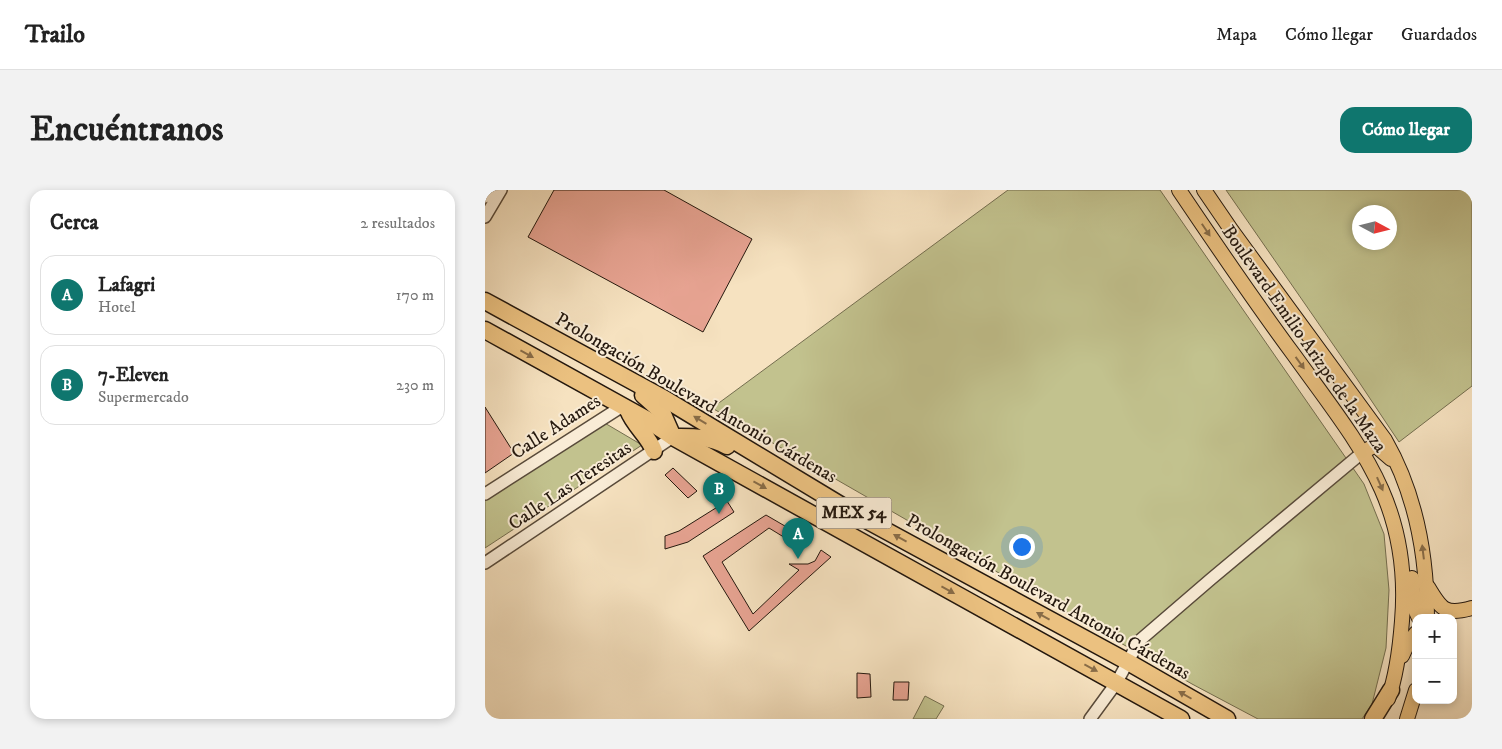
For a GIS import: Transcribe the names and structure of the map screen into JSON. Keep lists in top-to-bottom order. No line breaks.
{"streets":{"highway":["Prolongación Boulevard Antonio Cárdenas","MEX 54"],"main road":["Boulevard Emilio Arizpe de la Maza"],"street":["Calle Adames","Calle Las Teresitas"]},"crossings":[["Calle Adames","MEX 54"],["Calle Las Teresitas","MEX 54"]],"north":"right","page":{"header":"Trailo","nav":["Mapa","Cómo llegar","Guardados"],"buttons":"Cómo llegar","title":"Encuéntranos","heading":["Cerca","2 resultados"],"list":[{"mark":"A","name":"Lafagri","note":"Hotel","value":"170 m"},{"mark":"B","name":"7-Eleven","note":"Supermercado","value":"230 m"}],"pins":["B","A"],"map_buttons":["+","−"]}}
